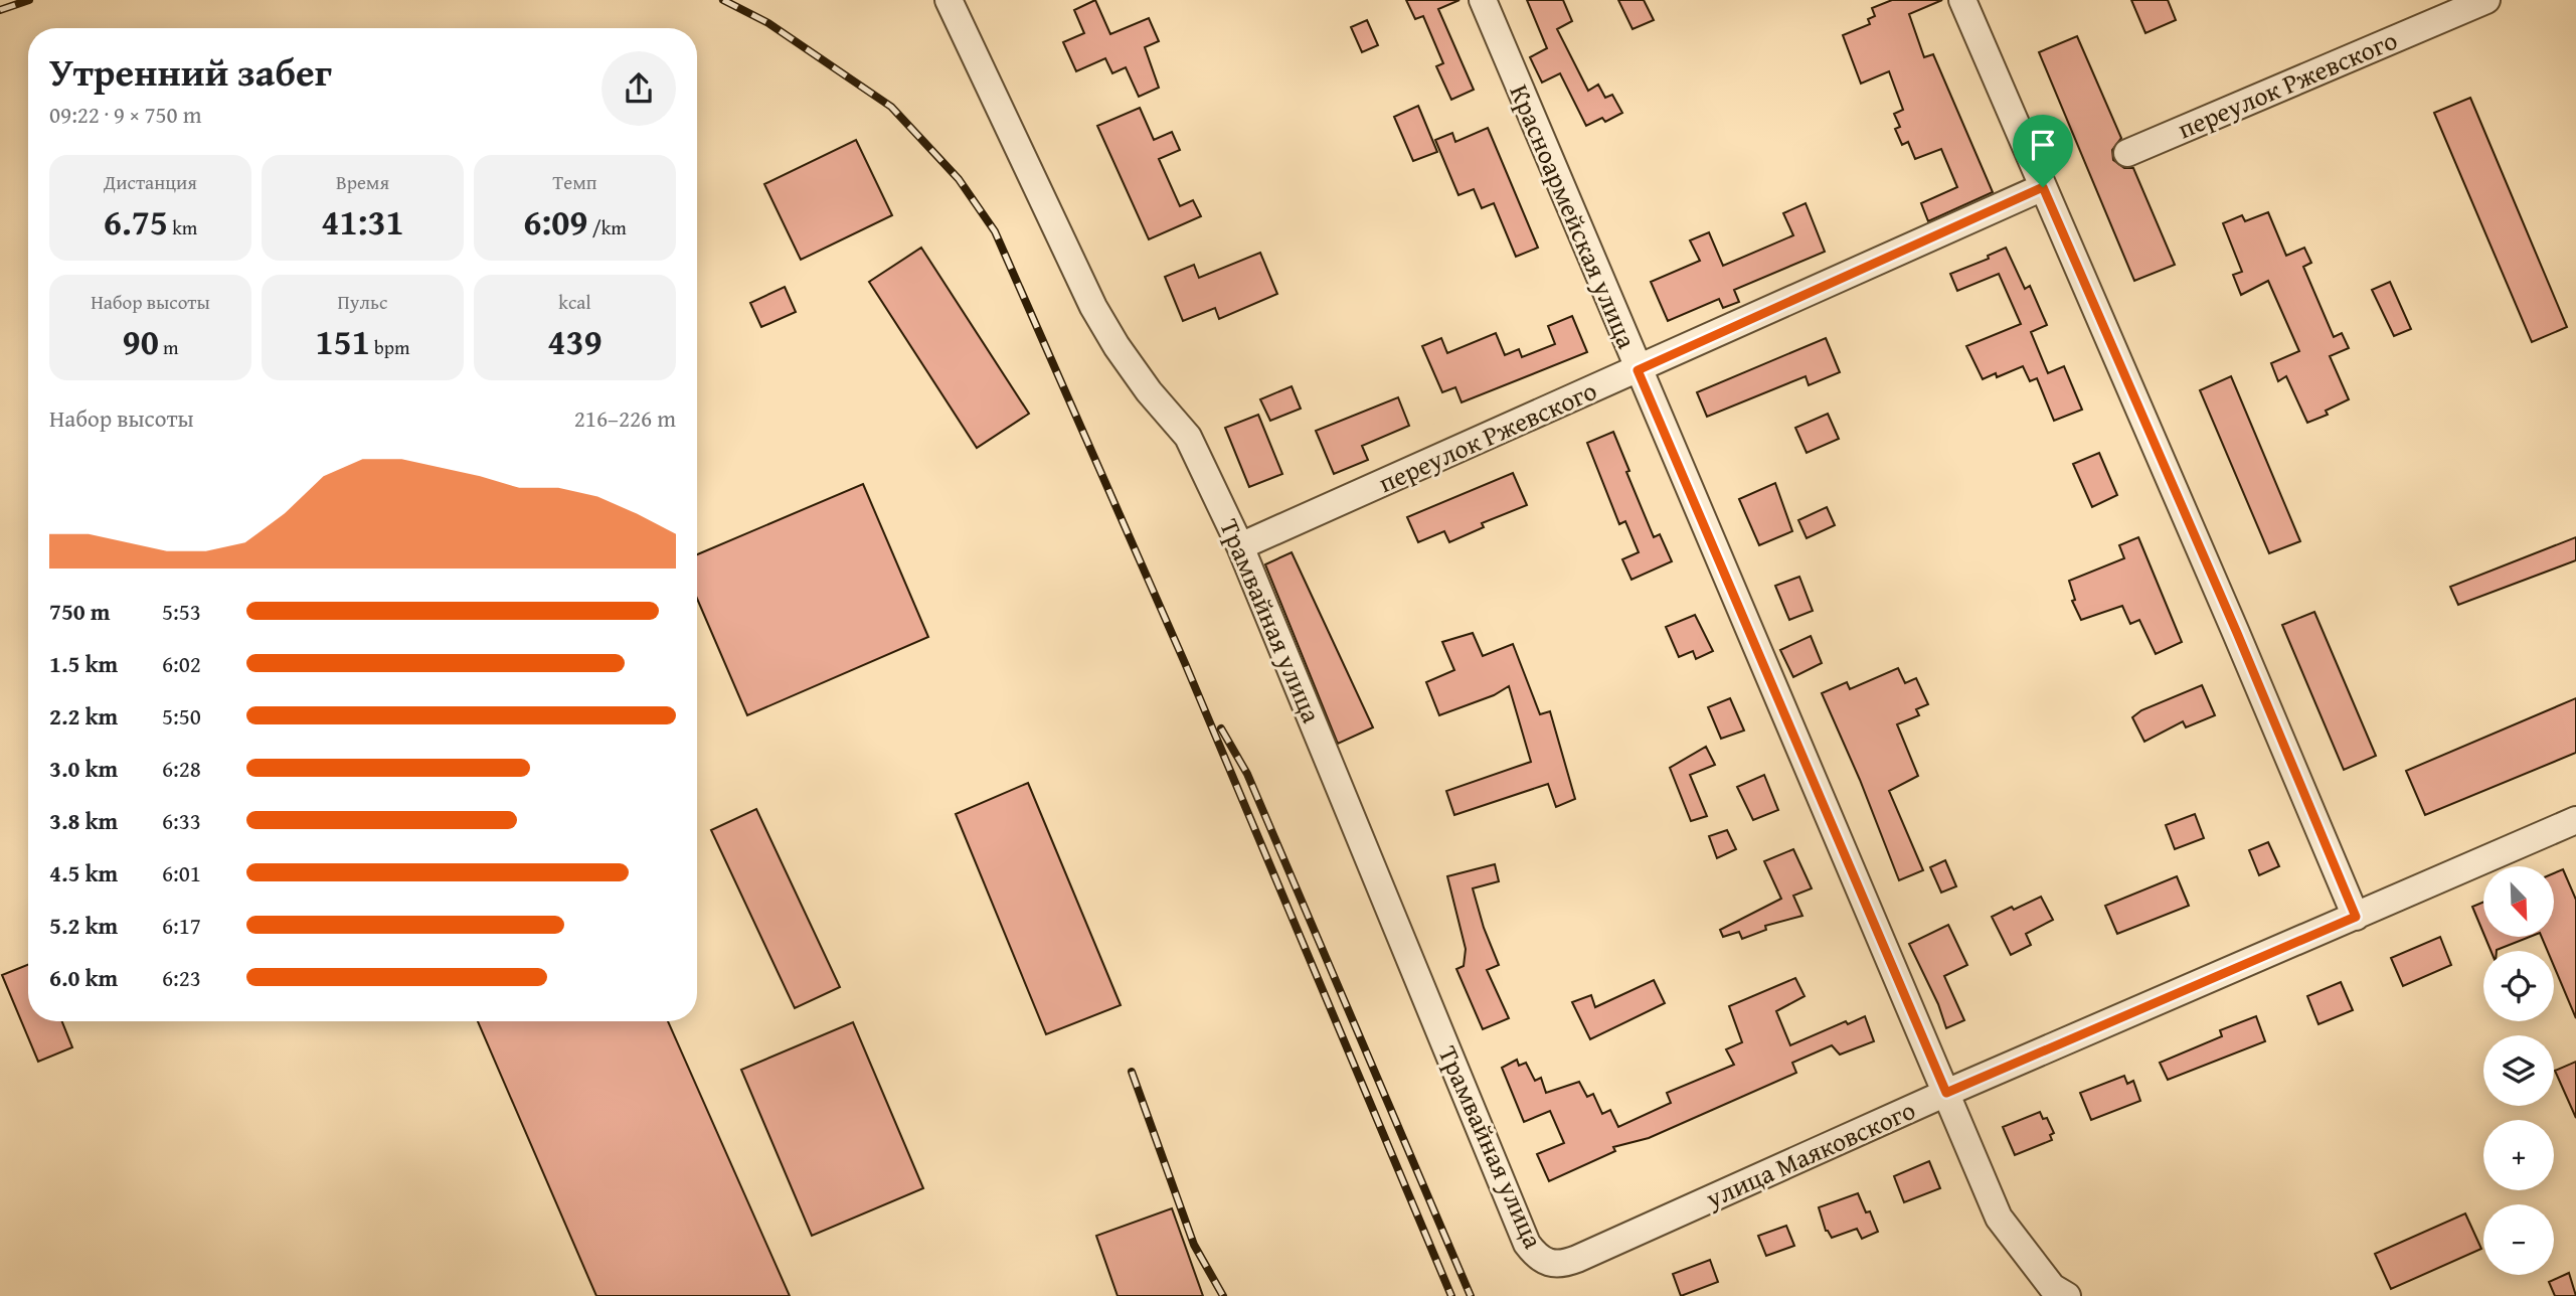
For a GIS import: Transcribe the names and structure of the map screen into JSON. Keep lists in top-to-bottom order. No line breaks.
{"streets":{"street":["переулок Ржевского","Красноармейская улица","Трамвайная улица","улица Маяковского"]},"crossings":[["переулок Ржевского","Красноармейская улица"],["переулок Ржевского","Трамвайная улица"],["Красноармейская улица","улица Маяковского"],["Трамвайная улица","улица Маяковского"]],"north":"bottom right","page":{"heading":["Утренний забег","09:22 · 9 × 750 m"],"stats":[["Дистанция","6.75 km"],["Время","41:31"],["Темп","6:09 /km"],["Набор высоты","90 m"],["Пульс","151 bpm"],["kcal","439"]],"chart":["Набор высоты","216–226 m"],"list":[{"name":"750 m","note":"5:53"},{"name":"1.5 km","note":"6:02"},{"name":"2.2 km","note":"5:50"},{"name":"3.0 km","note":"6:28"},{"name":"3.8 km","note":"6:33"},{"name":"4.5 km","note":"6:01"},{"name":"5.2 km","note":"6:17"},{"name":"6.0 km","note":"6:23"}],"map_buttons":["+","−"]}}
